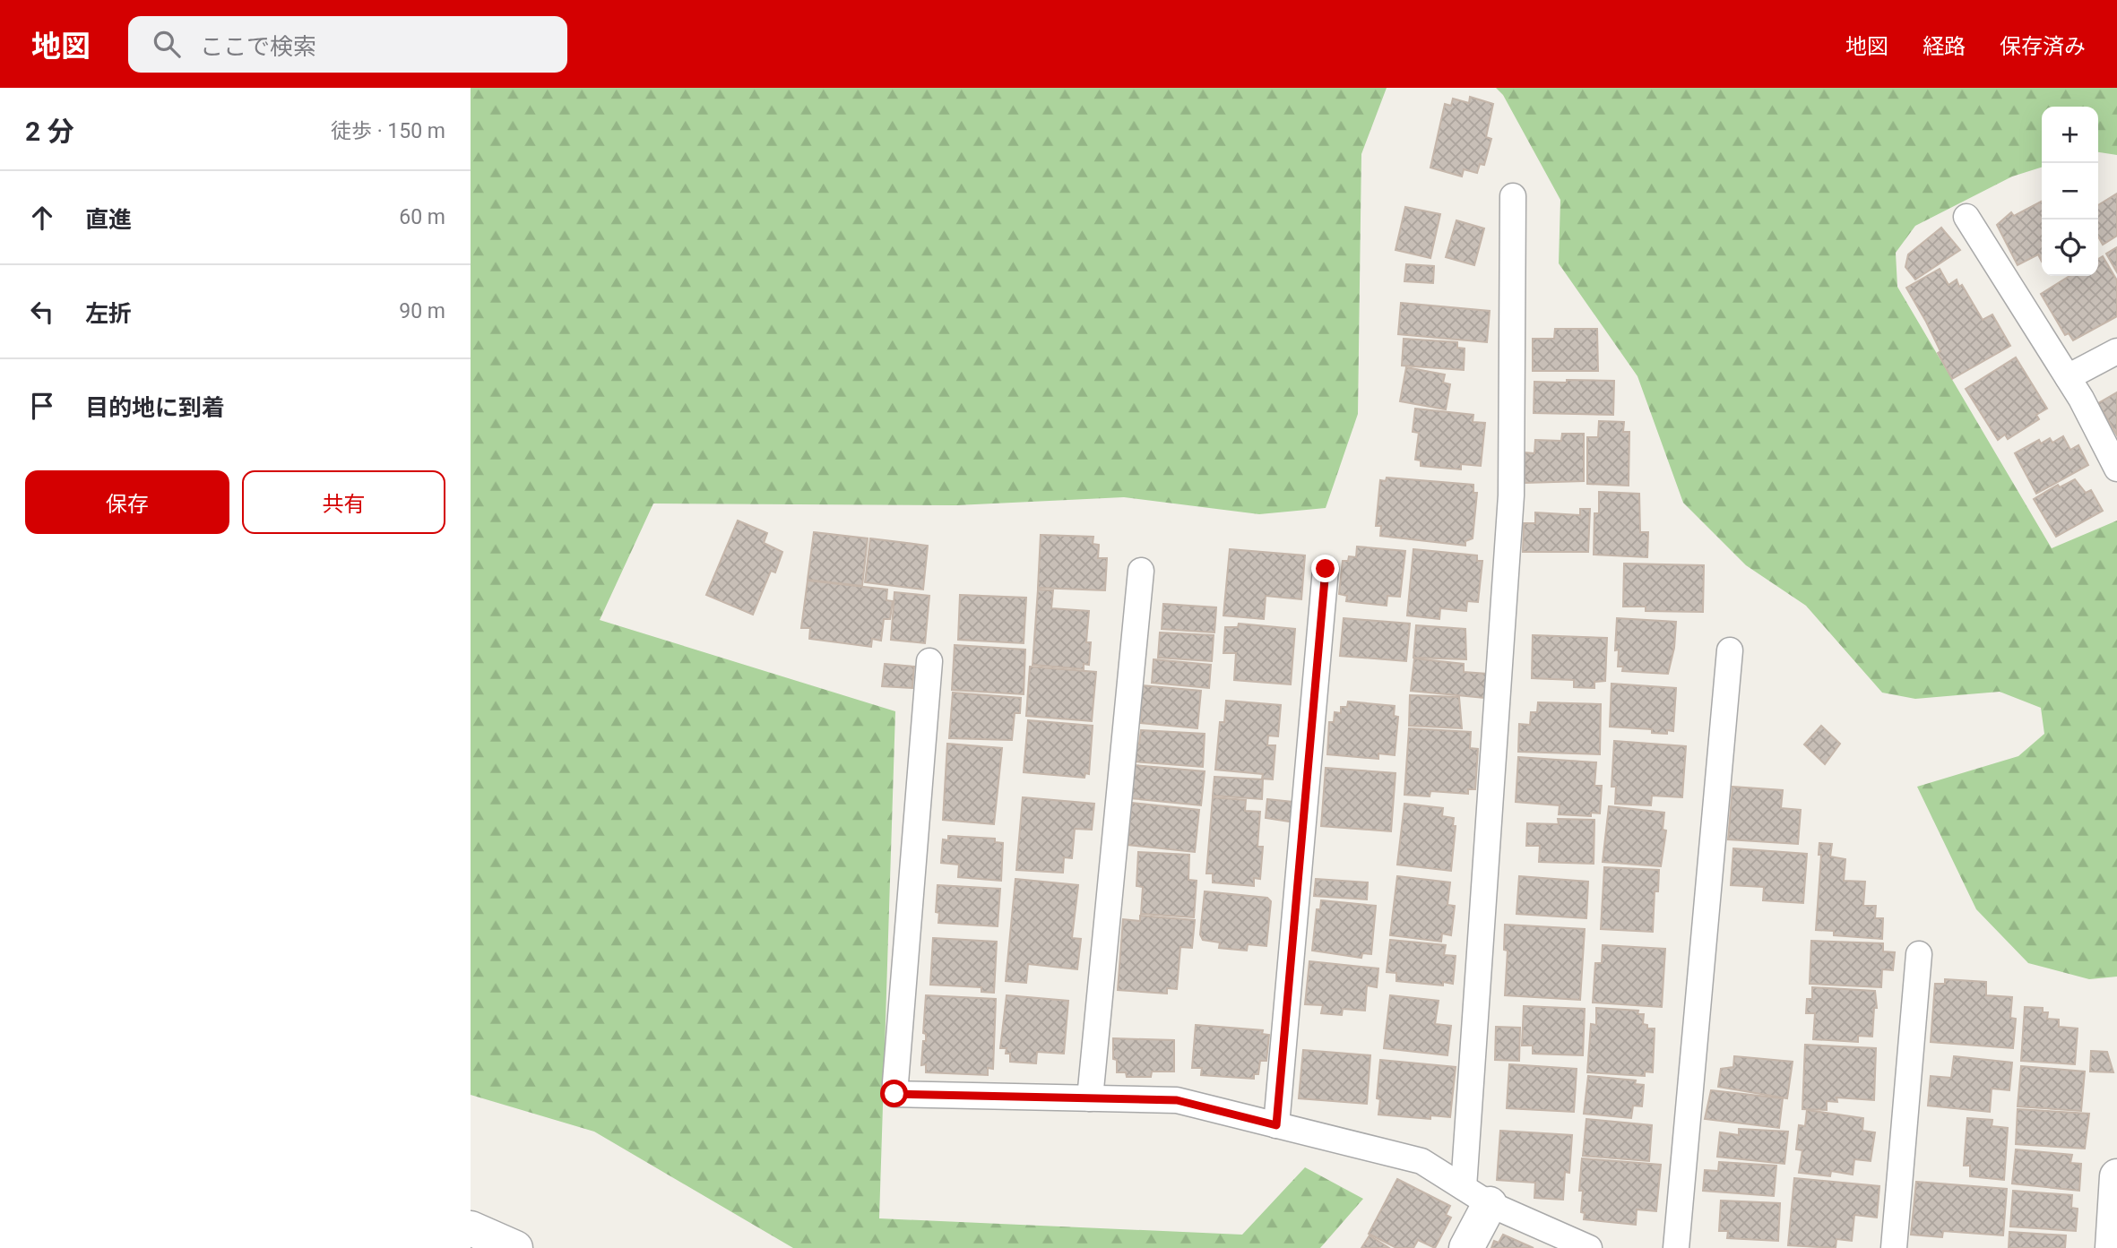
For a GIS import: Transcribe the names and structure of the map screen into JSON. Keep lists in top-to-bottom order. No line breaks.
{"page":{"header":"地図","search":"ここで検索","nav":["地図","経路","保存済み"],"heading":["2 分","徒歩 · 150 m"],"map_buttons":["+","−"],"list":[["直進","60 m"],["左折","90 m"],"目的地に到着"],"buttons":["保存","共有"]}}
